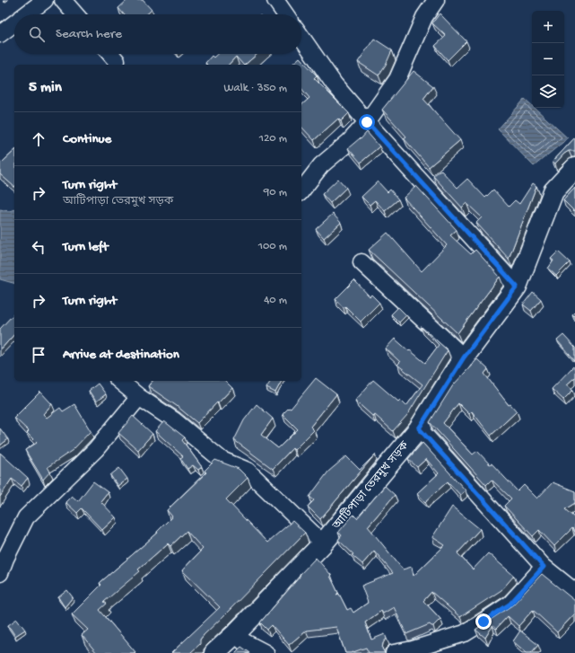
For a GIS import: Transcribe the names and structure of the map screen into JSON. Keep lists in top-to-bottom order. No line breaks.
{"streets":{"main road":["আটিপাড়া তেরমুখ সড়ক"]},"page":{"map_buttons":["+","−"],"search":"Search here","heading":["5 min","Walk · 350 m"],"list":[["Continue","120 m"],["Turn right","আটিপাড়া তেরমুখ সড়ক","90 m"],["Turn left","100 m"],["Turn right","40 m"],"Arrive at destination"]}}
